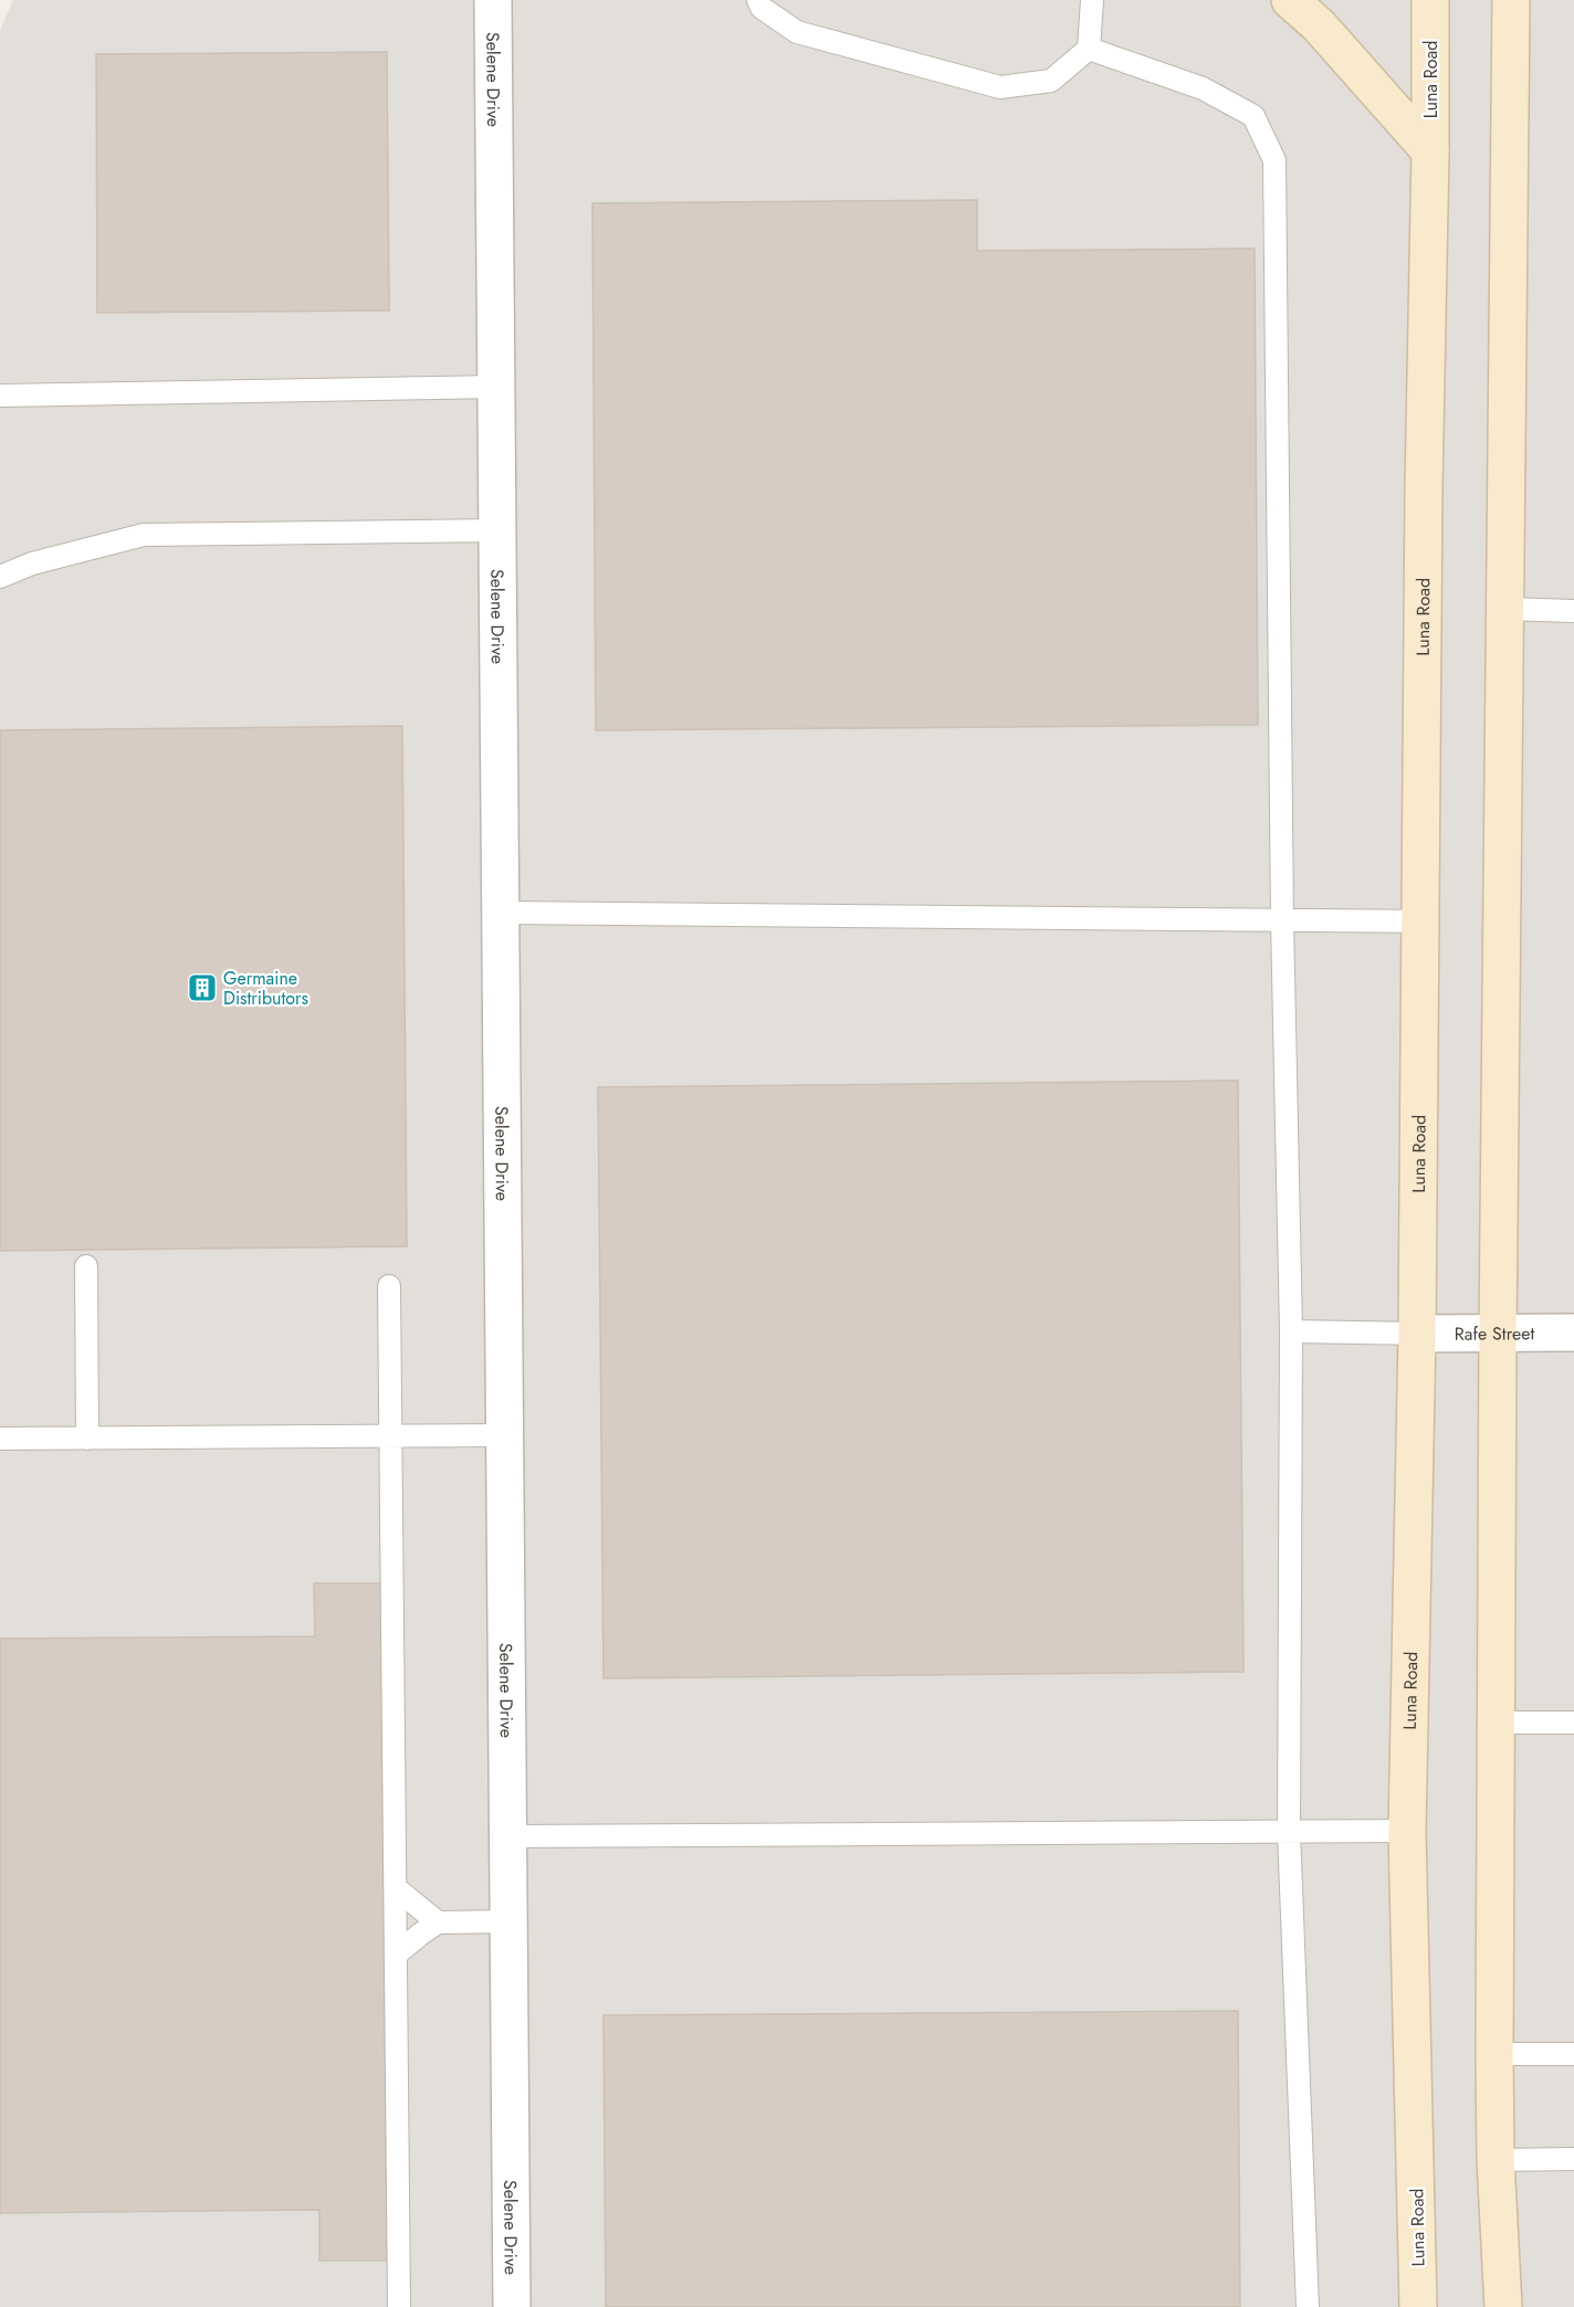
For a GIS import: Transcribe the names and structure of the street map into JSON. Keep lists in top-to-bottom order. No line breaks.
{"streets":{"main road":["Luna Road"],"street":["Selene Drive","Rafe Street"]},"crossings":[["Luna Road","Rafe Street"]],"places":{"building":["Germaine Distributors"]}}
